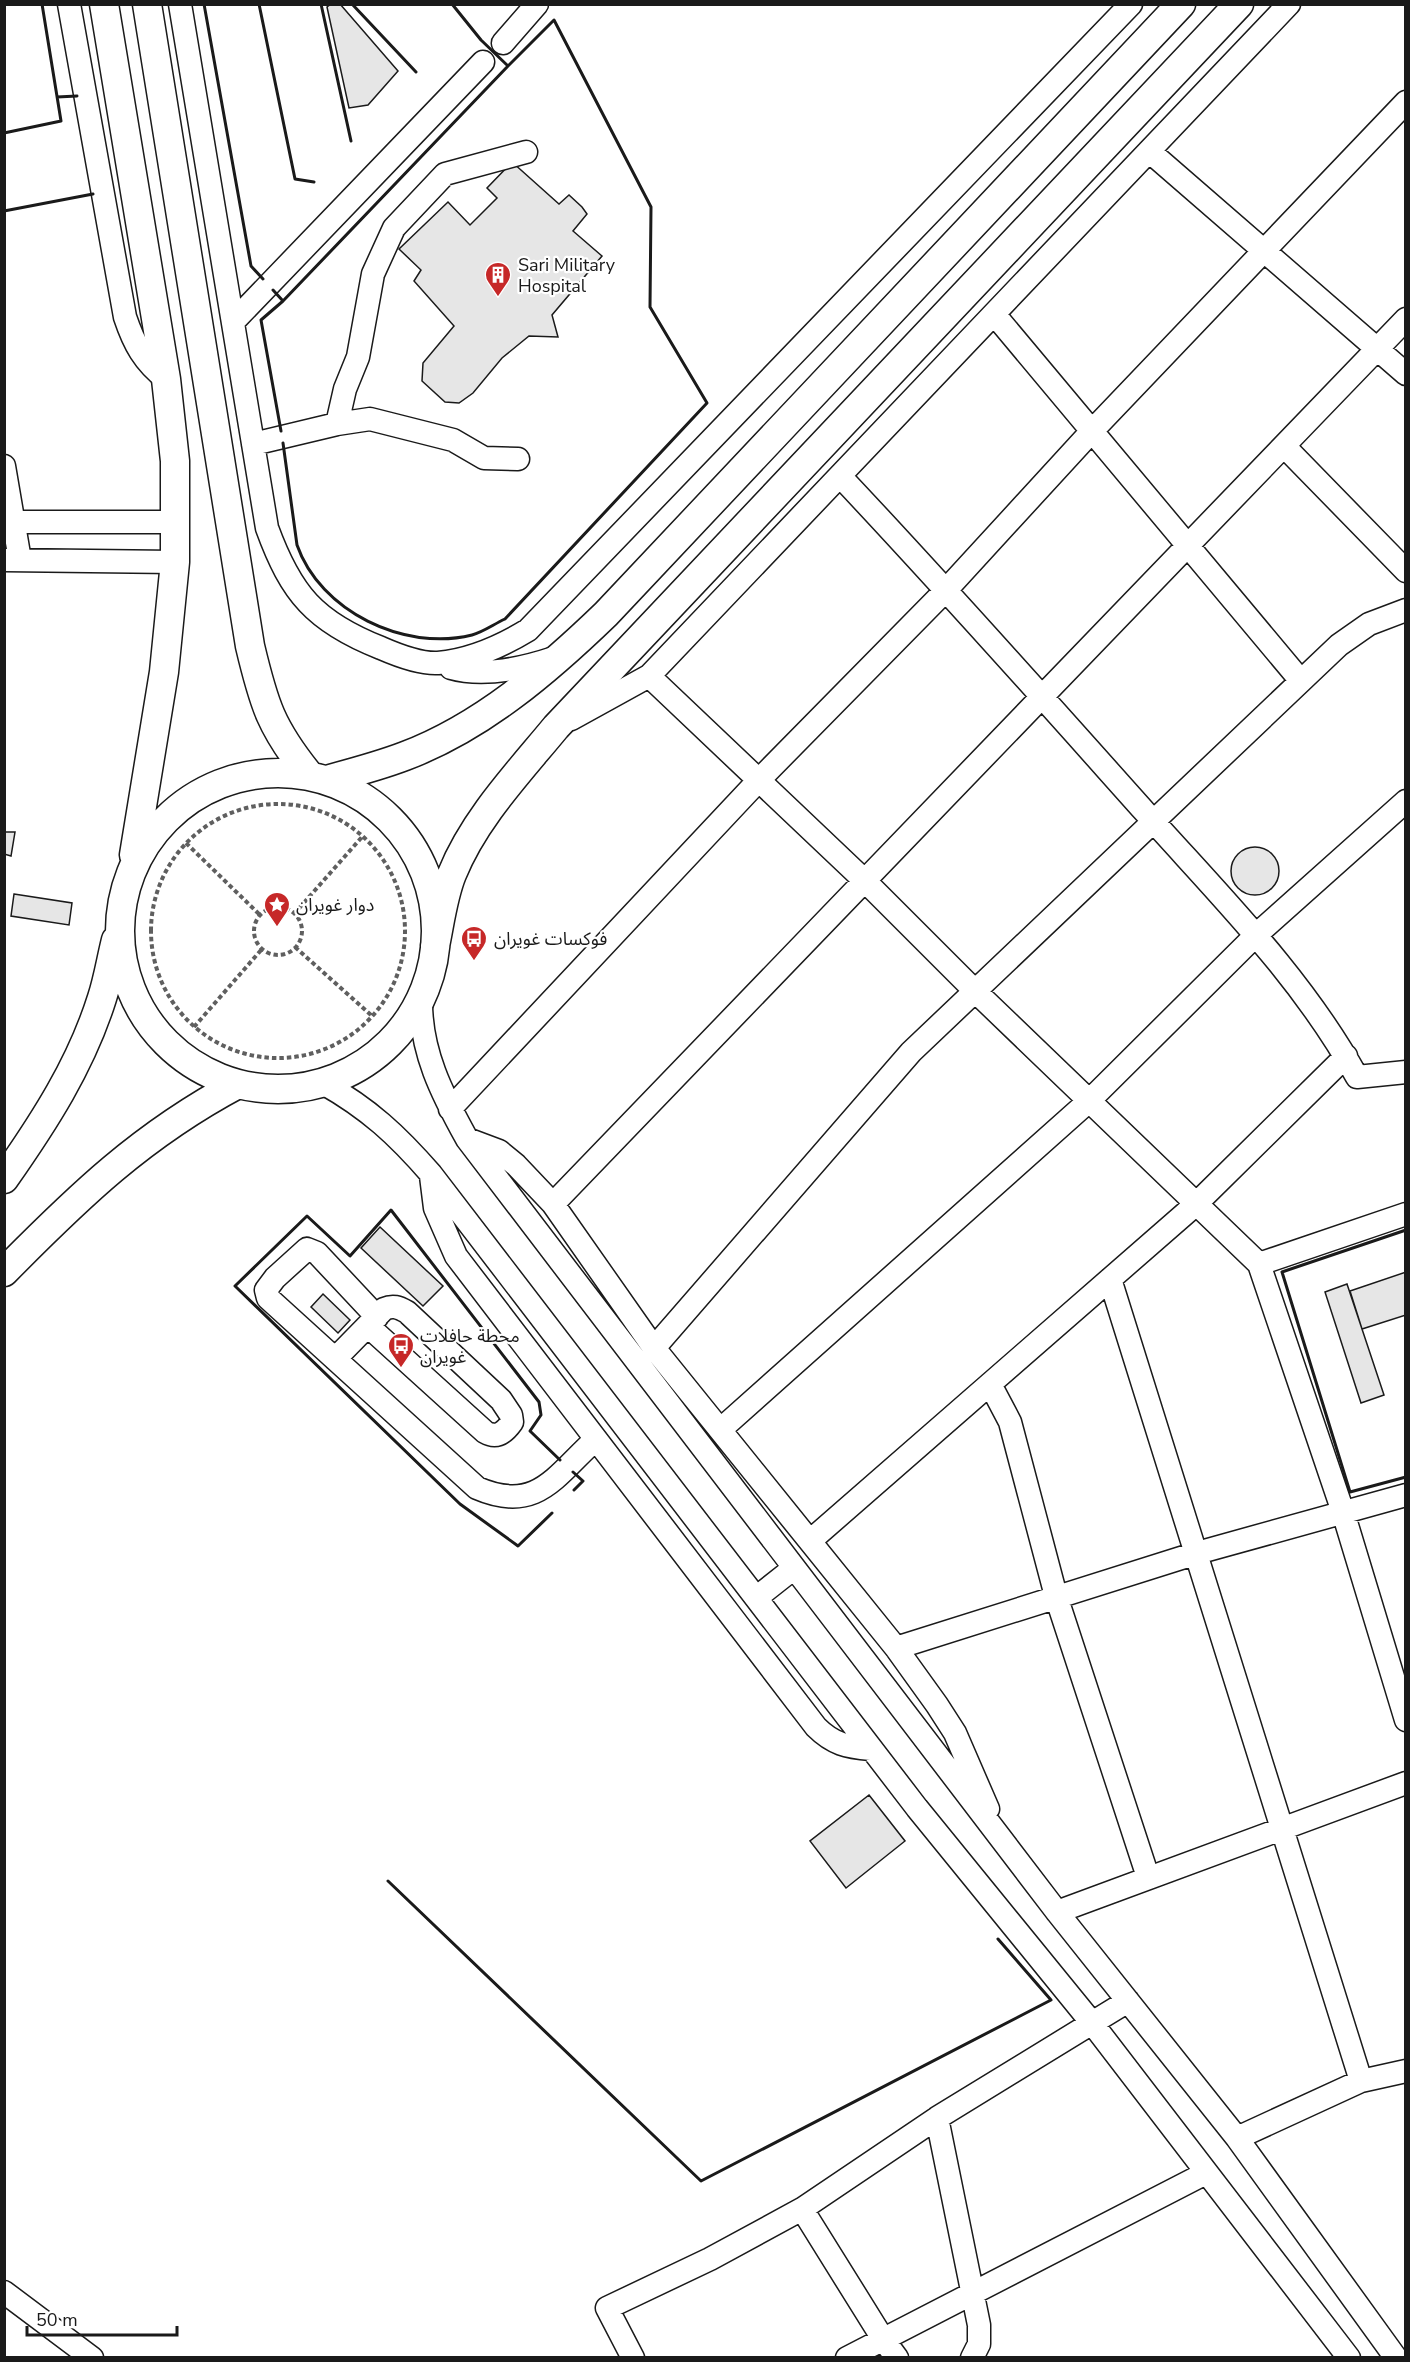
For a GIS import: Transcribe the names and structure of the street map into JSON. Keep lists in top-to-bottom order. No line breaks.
{"places":{"building":["Sari Military Hospital"],"place":["دوار غويران"],"bus stop":["فوكسات غويران","محطة حافلات غويران"]},"scale_bar":"50 m"}
